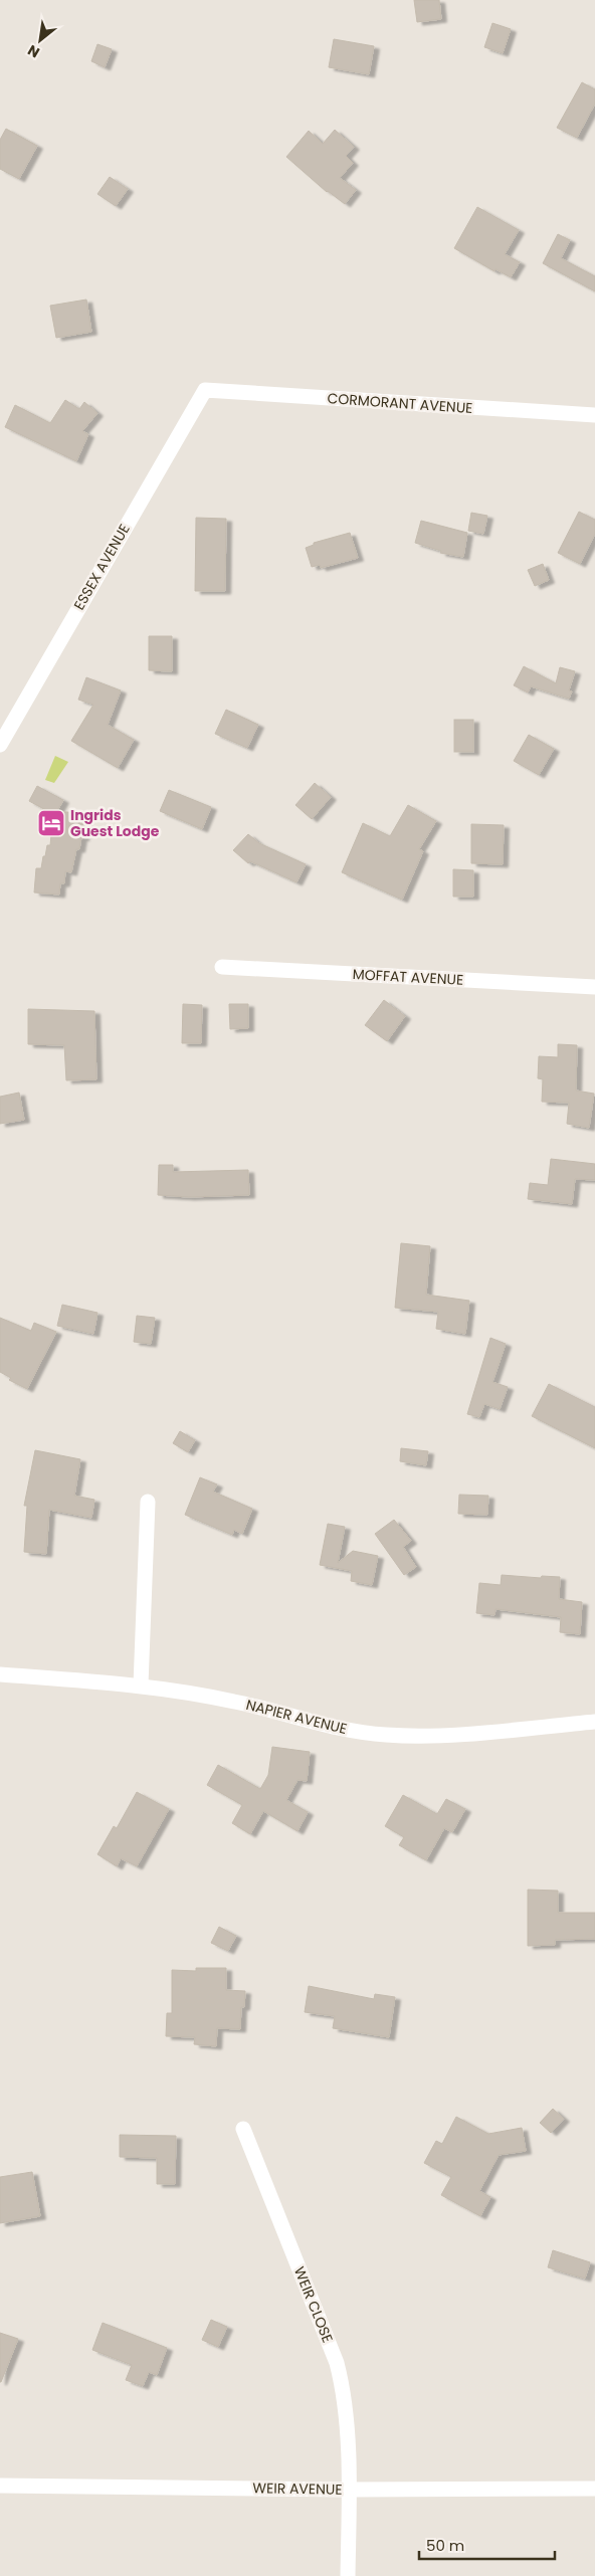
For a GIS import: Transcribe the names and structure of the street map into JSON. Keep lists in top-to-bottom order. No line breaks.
{"streets":{"street":["CORMORANT AVENUE","ESSEX AVENUE","MOFFAT AVENUE","NAPIER AVENUE","WEIR CLOSE","WEIR AVENUE"]},"crossings":[["CORMORANT AVENUE","ESSEX AVENUE"],["WEIR CLOSE","WEIR AVENUE"]],"places":{"hotel":["Ingrids Guest Lodge"]},"scale_bar":"50 m","north":"bottom left"}
